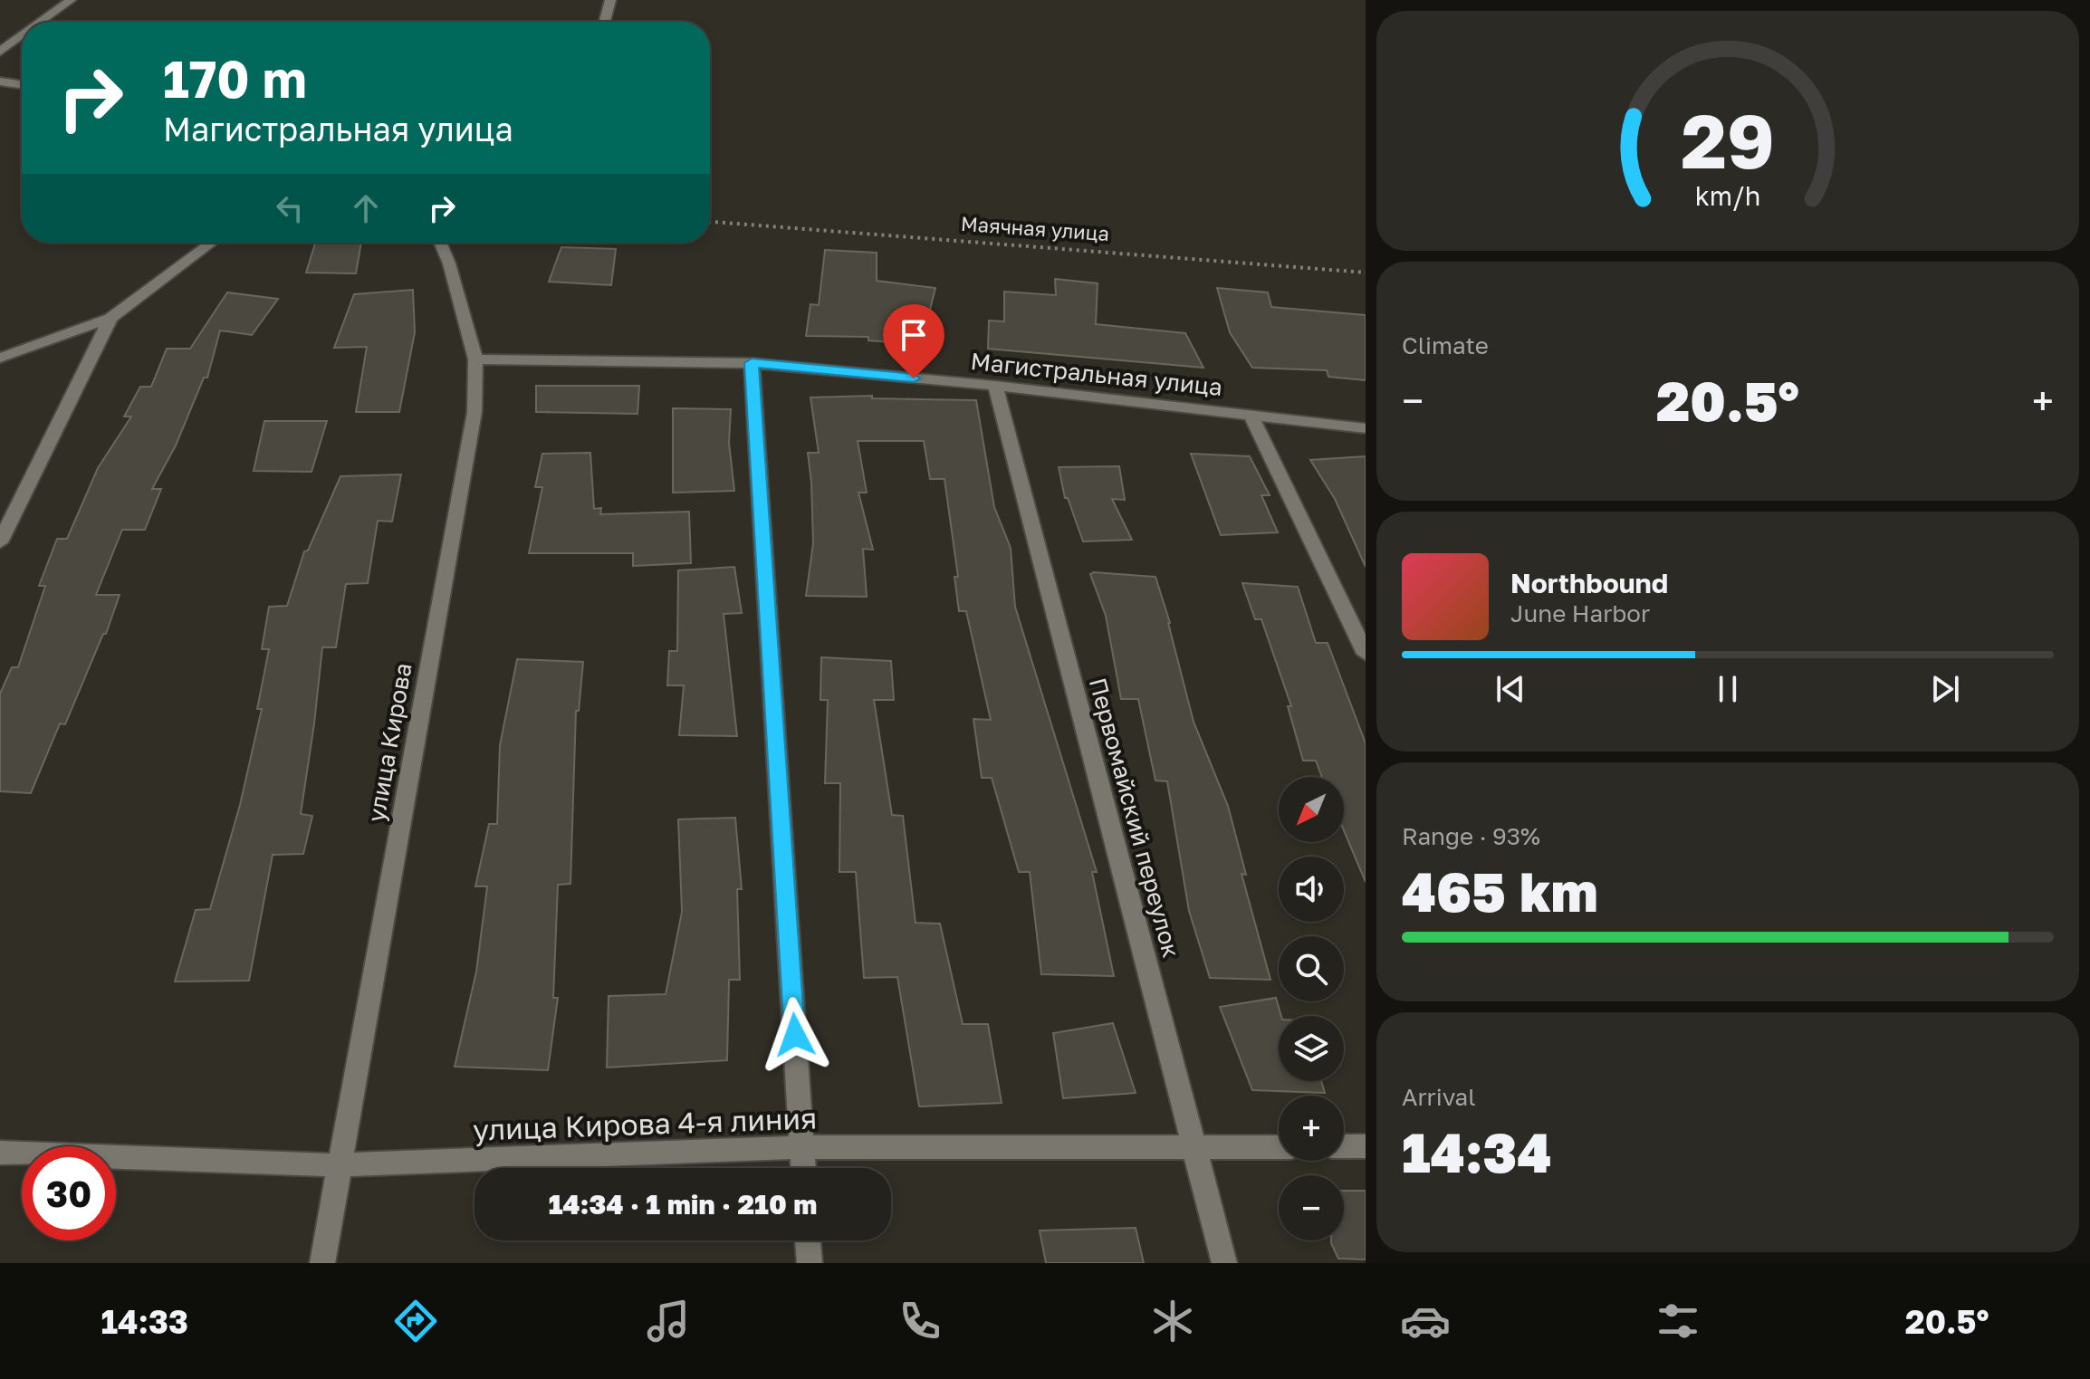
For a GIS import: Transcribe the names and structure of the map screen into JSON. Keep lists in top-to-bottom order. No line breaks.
{"streets":{"street":["Магистральная улица","улица Кирова","Первомайский переулок","улица Кирова 4-я линия"],"path":["Маячная улица"]},"crossings":[["Магистральная улица","улица Кирова"],["Магистральная улица","Первомайский переулок"],["улица Кирова","улица Кирова 4-я линия"],["Первомайский переулок","улица Кирова 4-я линия"]],"north":"bottom left","page":{"turn":["170 m","Магистральная улица"],"tile":["Climate",["Range · 93%","465 km"],["Arrival","14:34"]],"heat":["−","20.5°","+"],"song":["Northbound","June Harbor"],"map_buttons":["+","−"],"limit":"30","trip":"14:34 · 1 min · 210 m","tabs":["14:33","20.5°"],"gauge":["29","km/h"]}}
